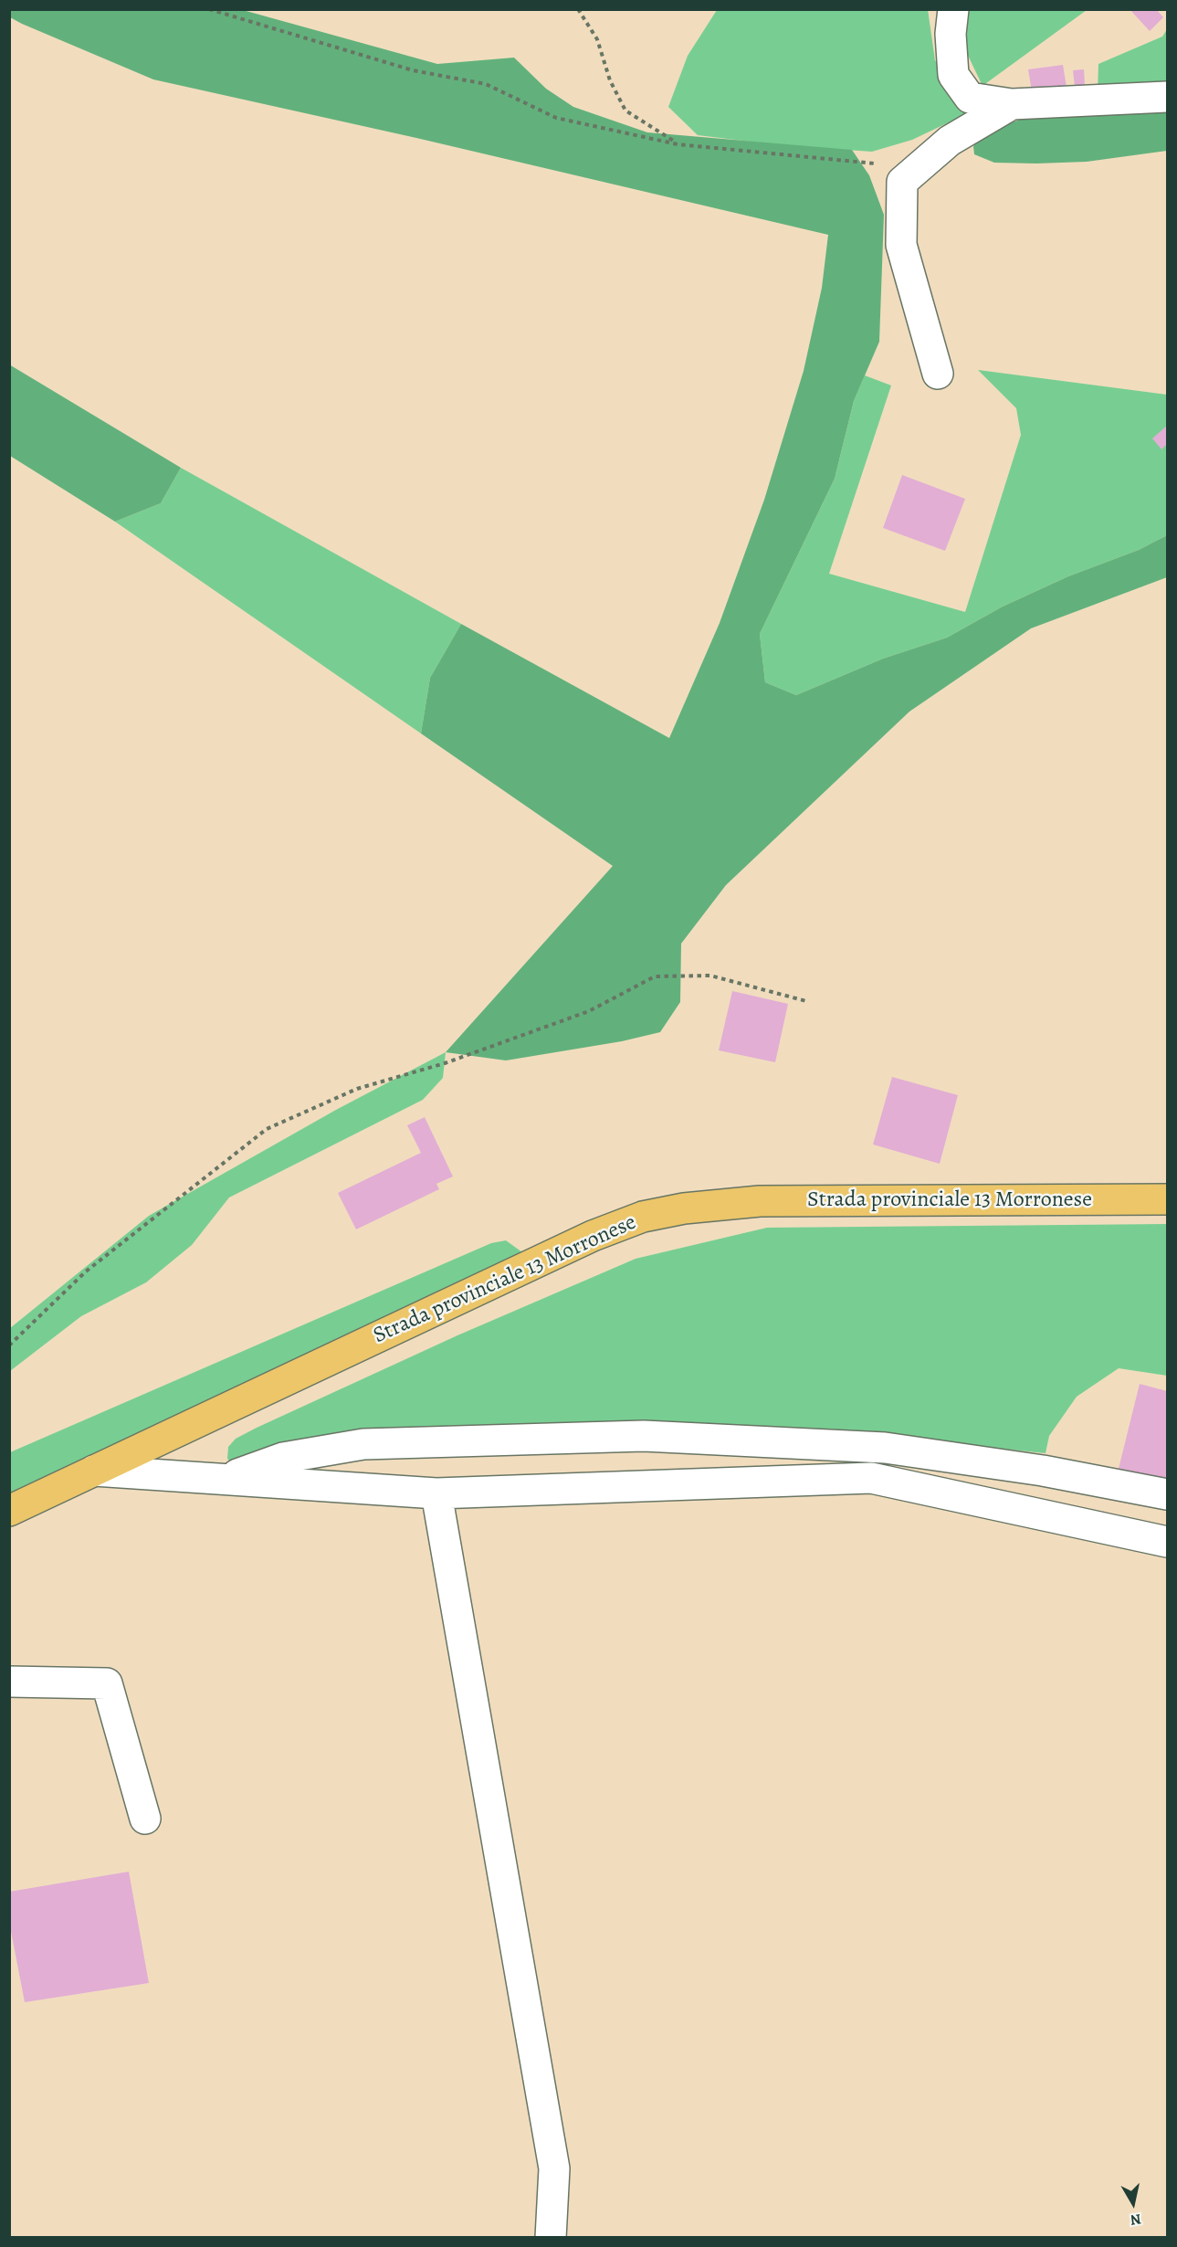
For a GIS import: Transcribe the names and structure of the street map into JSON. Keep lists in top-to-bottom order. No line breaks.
{"streets":{"main road":["Strada provinciale 13 Morronese"]},"north":"bottom"}
